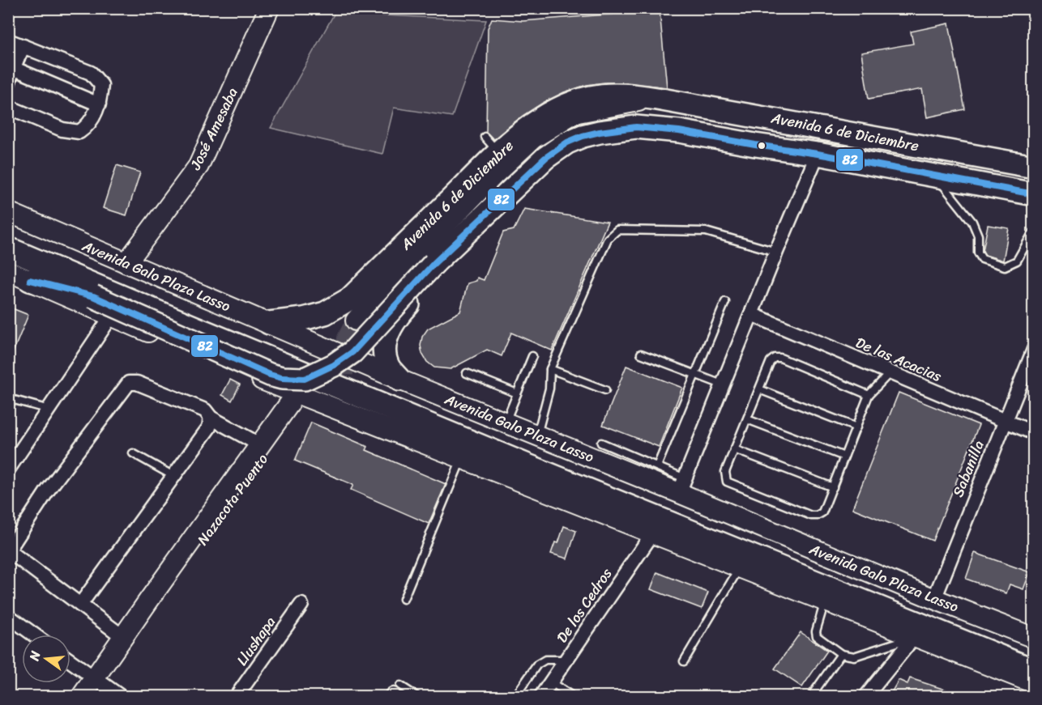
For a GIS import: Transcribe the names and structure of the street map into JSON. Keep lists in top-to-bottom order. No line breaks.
{"streets":{"main road":["José Amesaba","Avenida 6 de Diciembre","Avenida Galo Plaza Lasso","Nazacota Puento"],"street":["De las Acacias","Sabanilla","De los Cedros","Llushapa"]},"crossings":[["José Amesaba","Avenida Galo Plaza Lasso"],["Avenida 6 de Diciembre","Avenida Galo Plaza Lasso"],["Avenida Galo Plaza Lasso","Sabanilla"],["De las Acacias","Sabanilla"]],"lines":["transit line 82"],"north":"left"}
